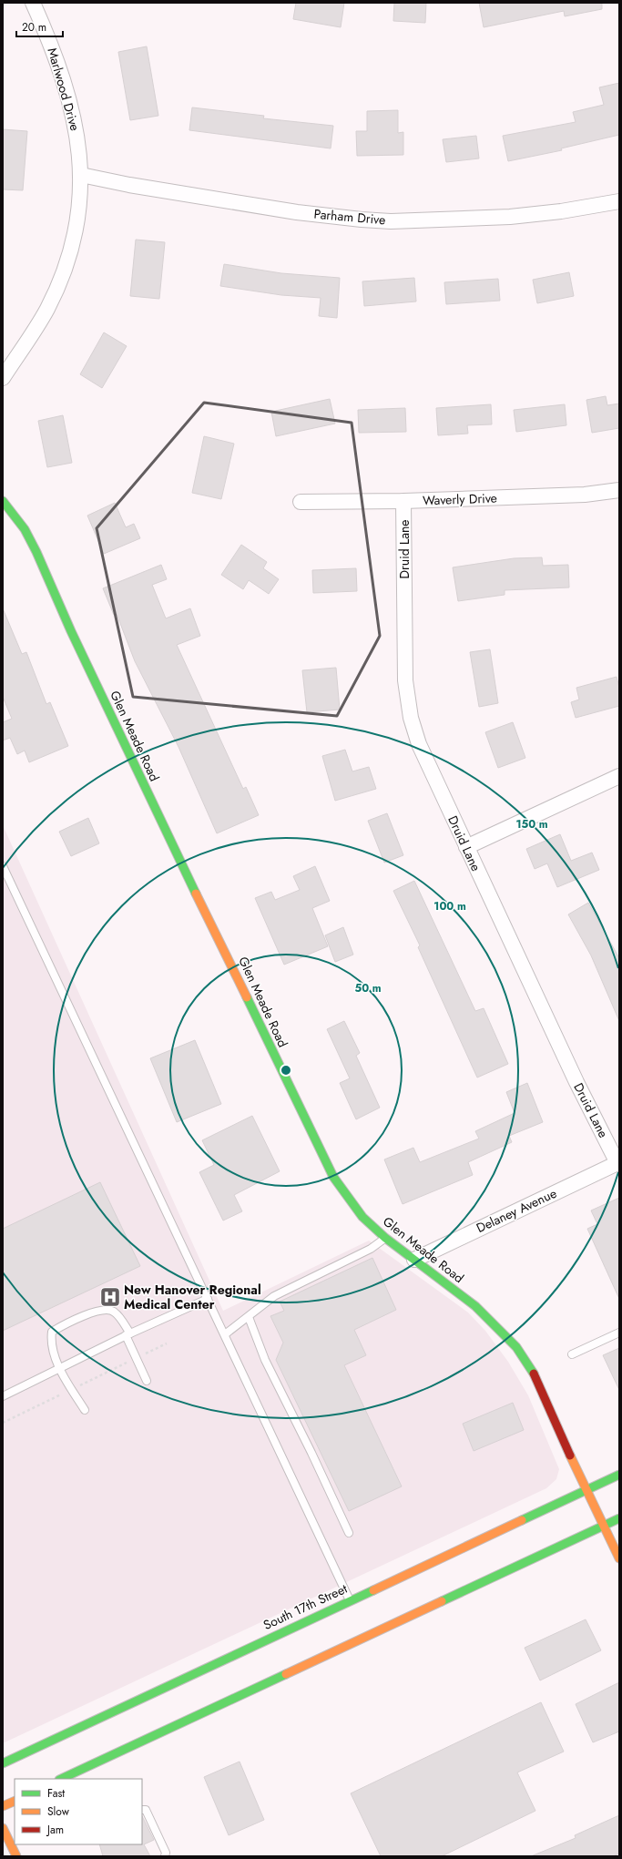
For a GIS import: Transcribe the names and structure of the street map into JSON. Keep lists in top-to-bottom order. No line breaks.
{"streets":{"main road":["Glen Meade Road","South 17th Street"],"street":["Marlwood Drive","Parham Drive","Waverly Drive","Druid Lane","Delaney Avenue"]},"crossings":[["Marlwood Drive","Parham Drive"],["Waverly Drive","Druid Lane"],["Druid Lane","Delaney Avenue"],["Glen Meade Road","Delaney Avenue"],["Glen Meade Road","South 17th Street"]],"places":{"hospital":["New Hanover Regional Medical Center"]},"legend":["Fast","Slow","Jam"],"scale_bar":"20 m","rings":["150 m","100 m","50 m"]}
